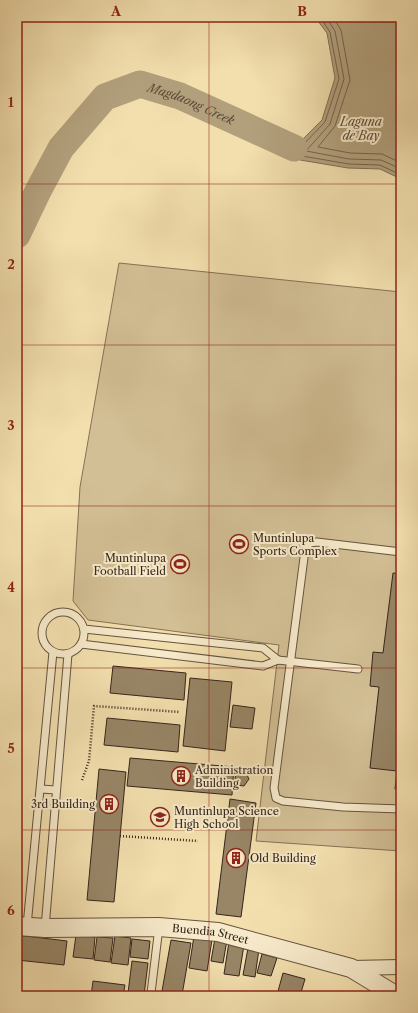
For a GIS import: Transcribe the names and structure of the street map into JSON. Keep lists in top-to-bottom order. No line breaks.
{"streets":{"street":["Buendia Street"]},"water":["Magdaong Creek","Laguna de Bay"],"places":{"sports":["Muntinlupa Sports Complex","Muntinlupa Football Field"],"building":["Administration Building","3rd Building","Old Building"],"school or university":["Muntinlupa Science High School"]},"grid":{"columns":["A","B"],"rows":["1","2","3","4","5","6"]}}
